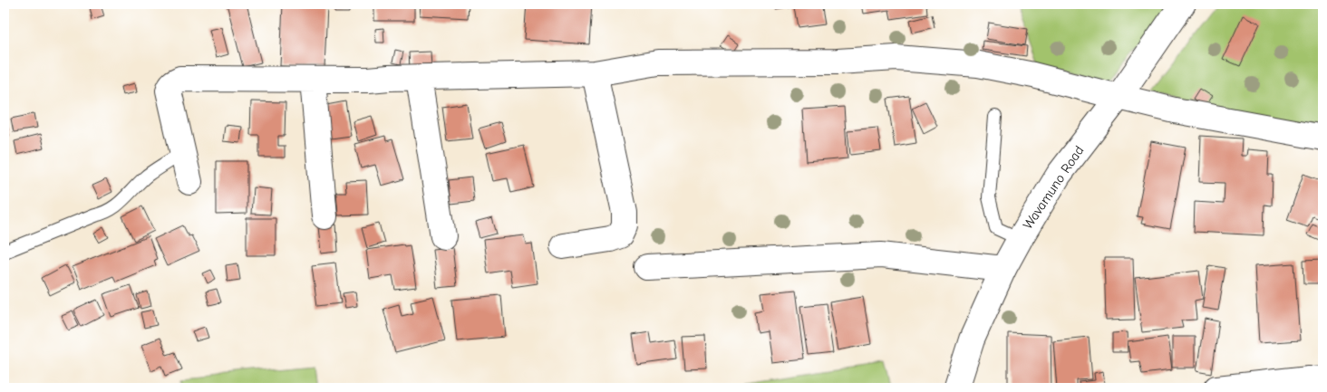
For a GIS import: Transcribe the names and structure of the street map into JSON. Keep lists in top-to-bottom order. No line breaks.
{"streets":{"street":["Wavamuno Road"]}}
